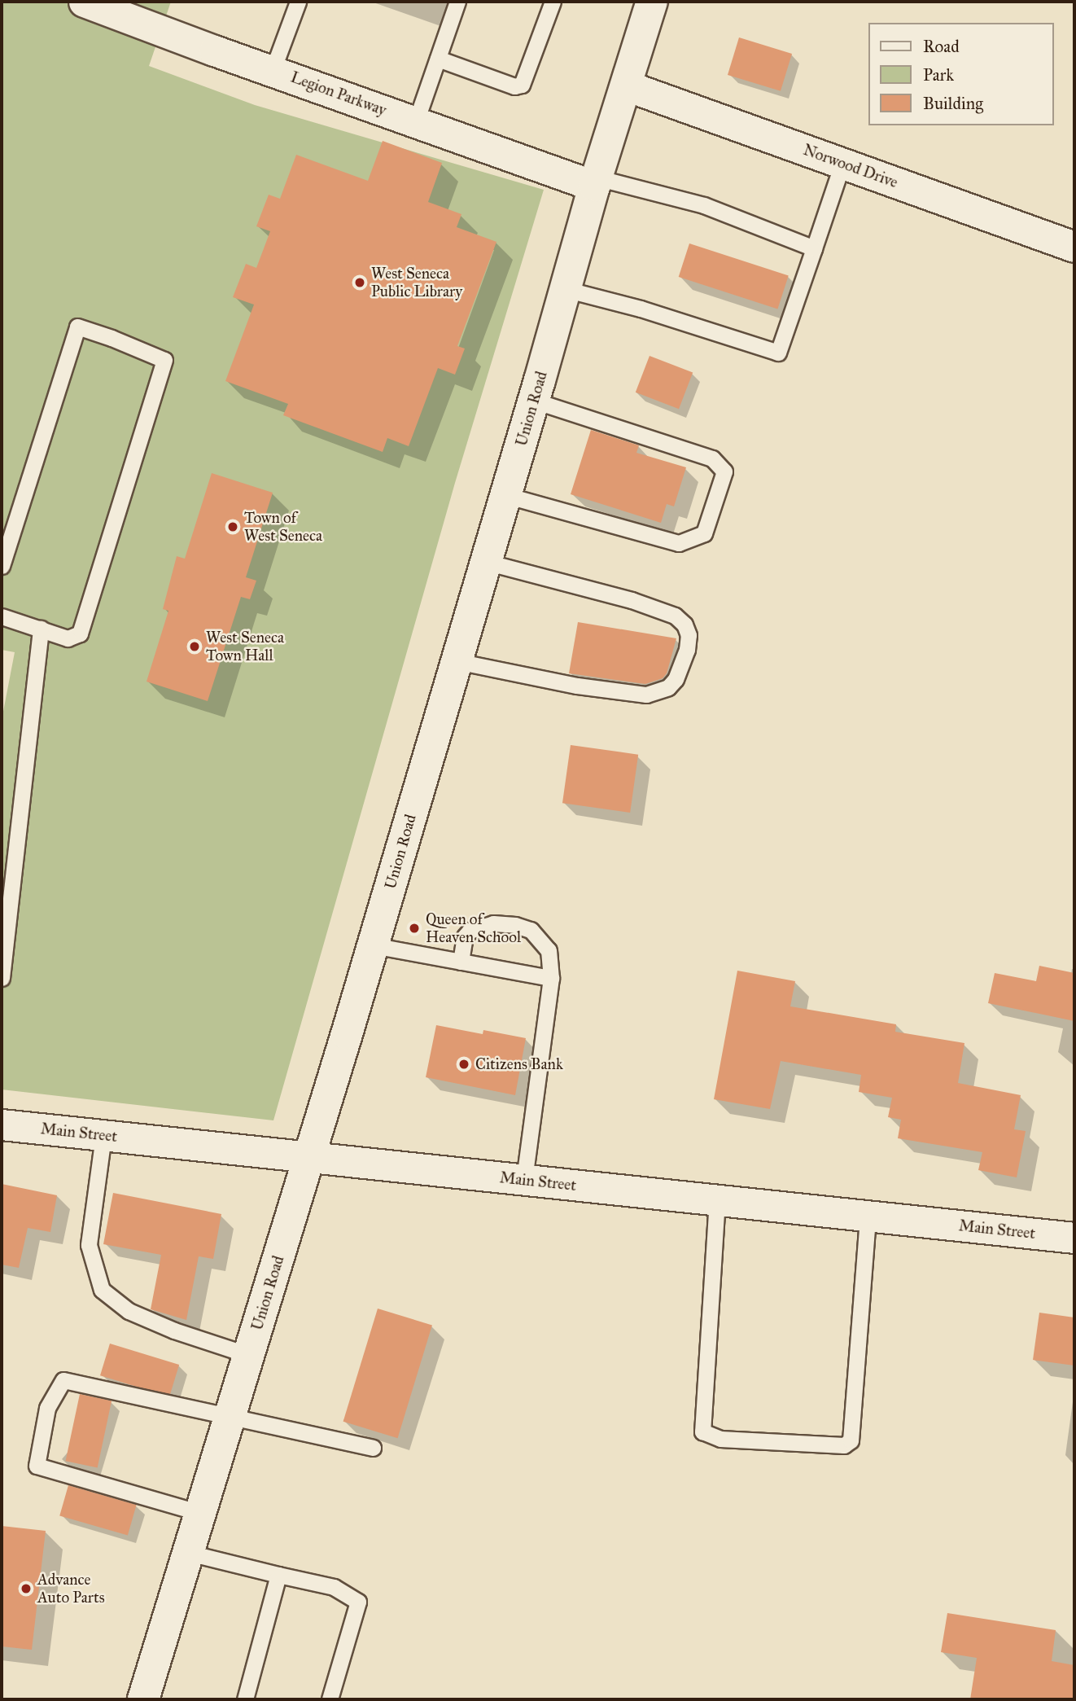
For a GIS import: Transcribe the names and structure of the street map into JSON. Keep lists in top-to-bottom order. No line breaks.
{"streets":{"main road":["Union Road"],"street":["Legion Parkway","Norwood Drive","Main Street"]},"crossings":[["Legion Parkway","Union Road"],["Norwood Drive","Union Road"],["Union Road","Main Street"]],"places":["West Seneca Public Library","Town of West Seneca","West Seneca Town Hall","Queen of Heaven School","Citizens Bank","Advance Auto Parts"],"legend":["Road","Park","Building"]}
